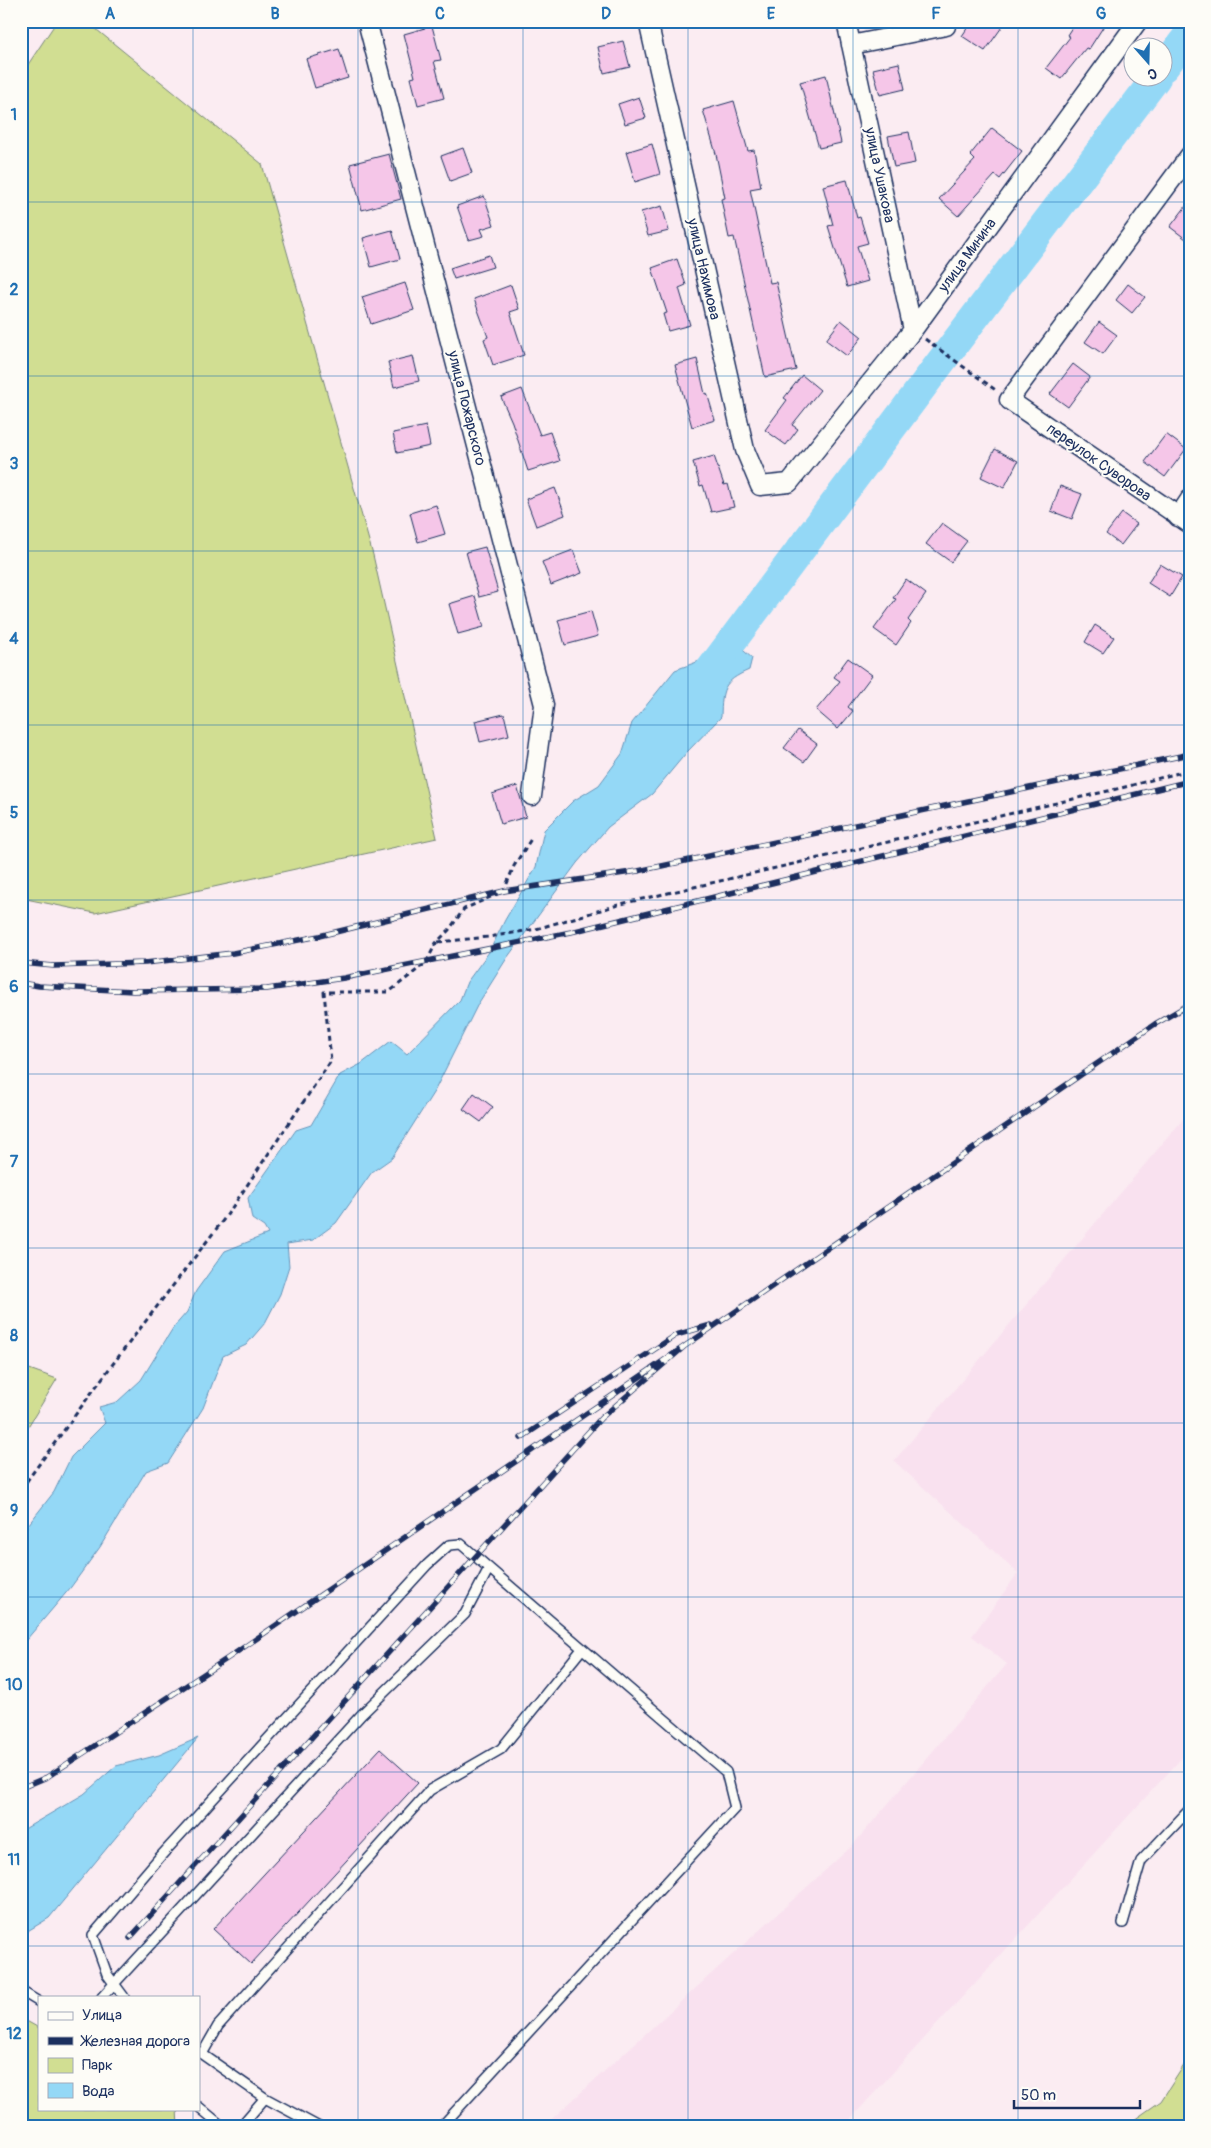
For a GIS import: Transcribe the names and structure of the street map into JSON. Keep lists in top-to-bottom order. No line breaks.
{"streets":{"street":["улица Ушакова","улица Минина","улица Нахимова","улица Пожарского","переулок Суворова"]},"crossings":[["улица Ушакова","улица Минина"],["улица Минина","улица Нахимова"]],"legend":["Улица","Железная дорога","Парк","Вода"],"scale_bar":"50 m","north":"bottom","grid":{"columns":["A","B","C","D","E","F","G"],"rows":["1","2","3","4","5","6","7","8","9","10","11","12"]}}
